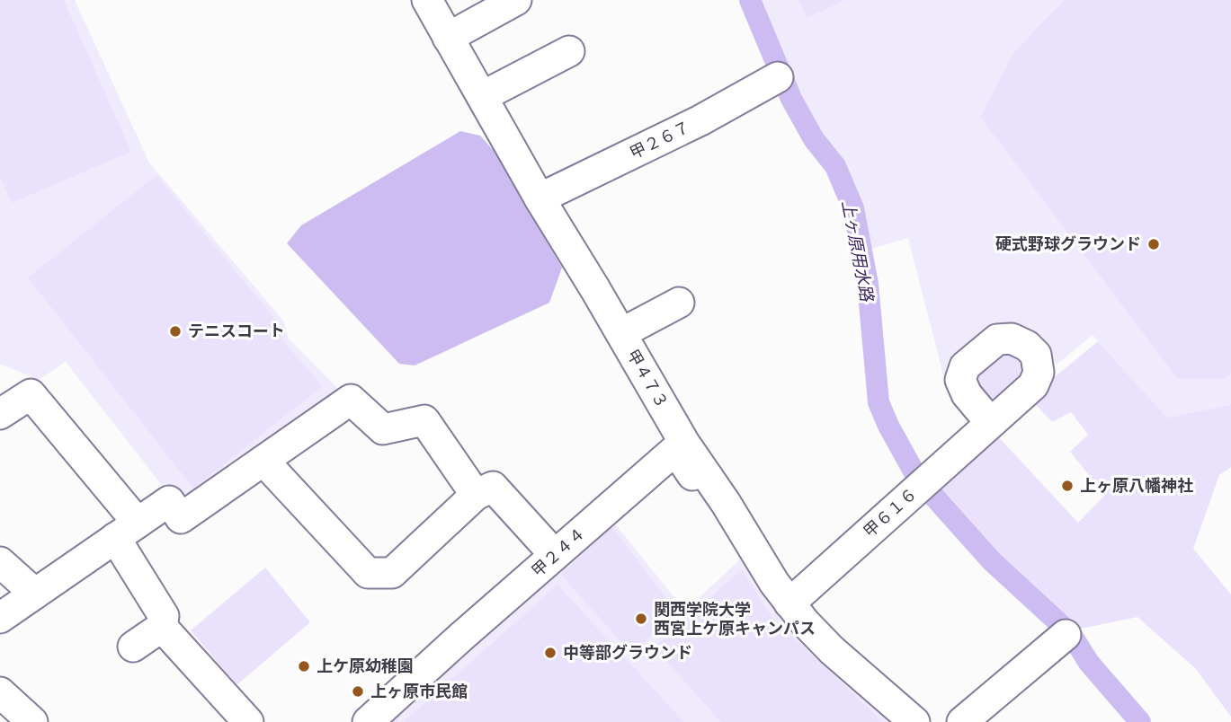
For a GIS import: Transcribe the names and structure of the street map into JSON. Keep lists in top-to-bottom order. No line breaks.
{"streets":{"street":["甲２６７","甲４７３","甲６１６","甲２４４"]},"crossings":[["甲２６７","甲４７３"],["甲４７３","甲６１６"]],"water":["上ヶ原用水路"],"places":["硬式野球グラウンド","テニスコート","上ヶ原八幡神社","関西学院大学 西宮上ケ原キャンパス","中等部グラウンド","上ケ原幼稚園","上ヶ原市民館"]}
